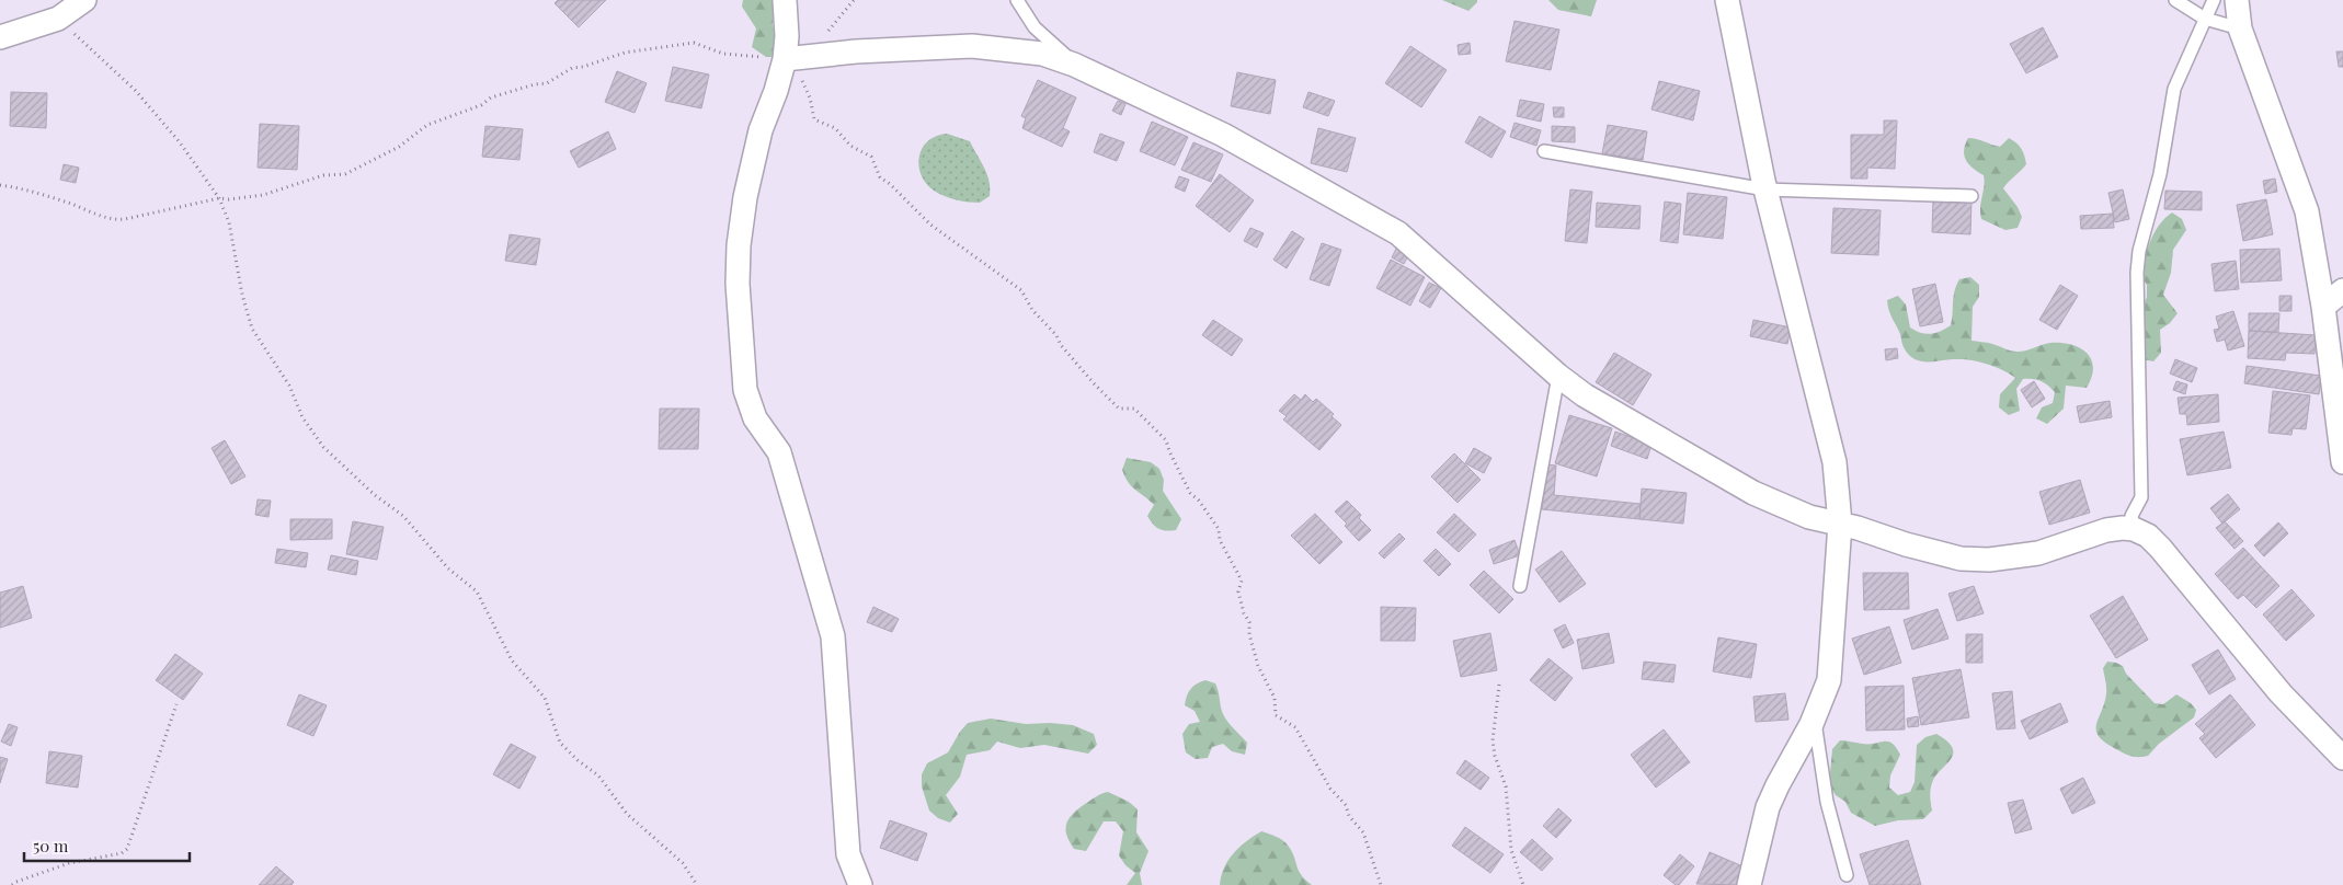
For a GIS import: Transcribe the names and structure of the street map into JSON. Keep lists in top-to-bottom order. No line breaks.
{"scale_bar":"50 m"}
